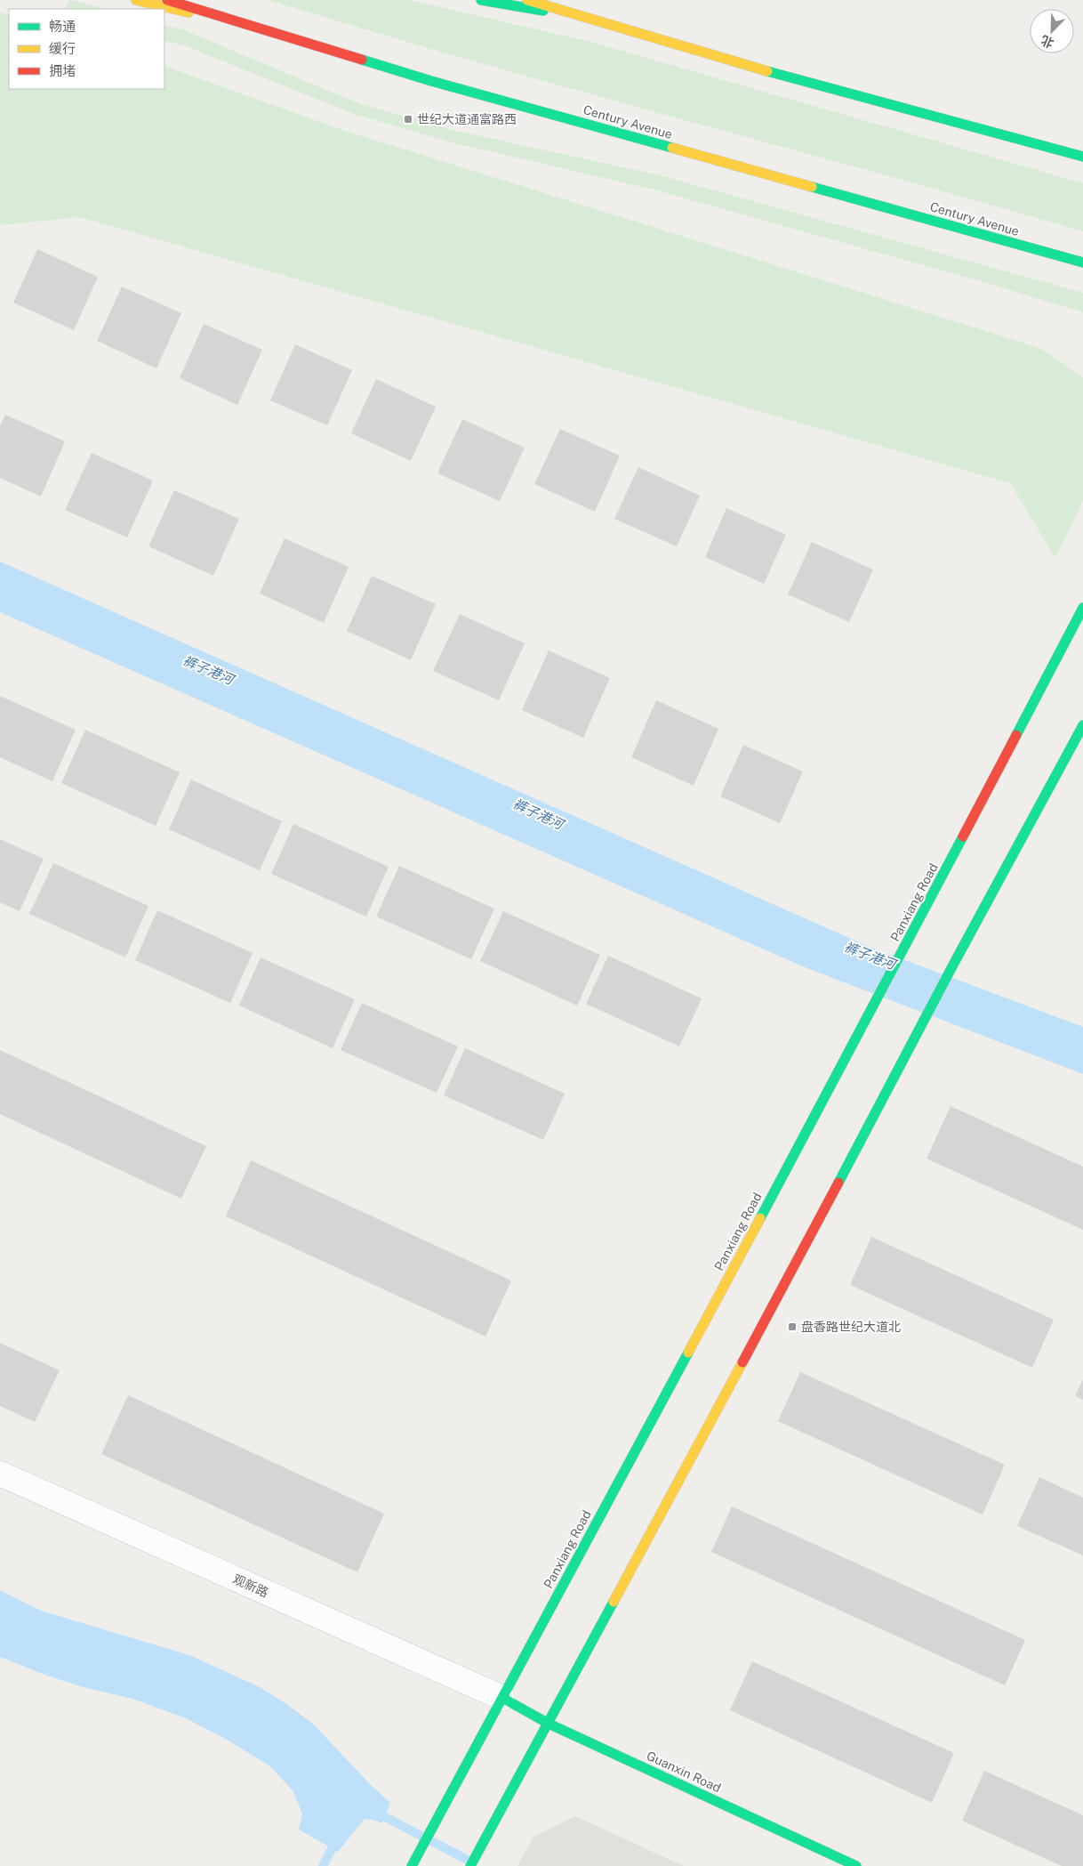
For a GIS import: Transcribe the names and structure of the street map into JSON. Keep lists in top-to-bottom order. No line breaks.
{"streets":{"street":["Century Avenue","Panxiang Road","观新路","Guanxin Road"]},"crossings":[["Panxiang Road","观新路"],["Panxiang Road","Guanxin Road"],["观新路","Guanxin Road"]],"water":["裤子港河"],"places":{"transit":["世纪大道通富路西","盘香路世纪大道北"]},"legend":["畅通","缓行","拥堵"],"north":"bottom left"}
